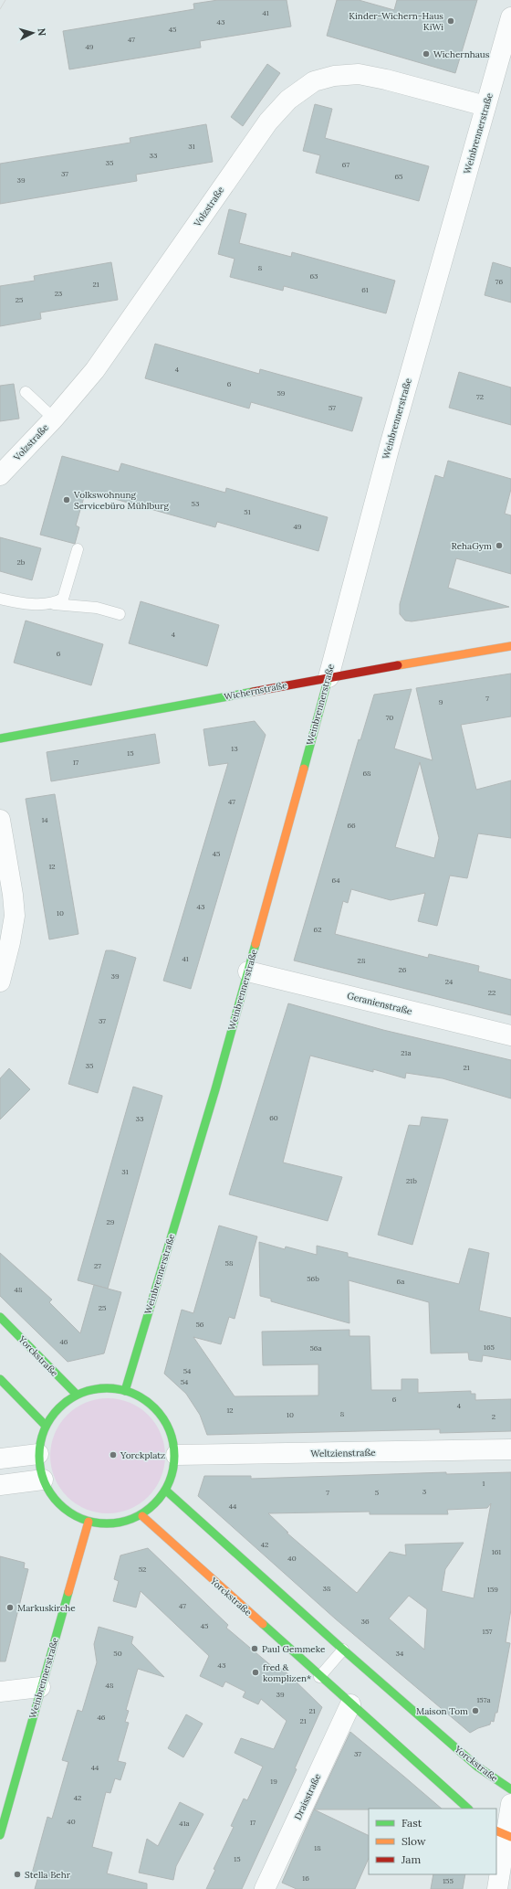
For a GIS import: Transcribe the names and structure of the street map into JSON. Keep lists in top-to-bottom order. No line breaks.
{"streets":{"street":["Weinbrennerstraße","Volzstraße","Wichernstraße","Geranienstraße","Yorckstraße","Weltzienstraße","Draisstraße"]},"crossings":[["Weinbrennerstraße","Volzstraße"],["Weinbrennerstraße","Wichernstraße"],["Weinbrennerstraße","Geranienstraße"],["Yorckstraße","Draisstraße"]],"places":["Kinder-Wichern-Haus KiWi","Wichernhaus","Volkswohnung Servicebüro Mühlburg","RehaGym","Yorckplatz","Markuskirche","Paul Gemmeke","fred & komplizen*","Maison Tom","Stella Behr"],"house_numbers":["41","43","45","47","49","31","33","35","67","37","65","39","8","63","76","21","61","23","25","4","6","59","72","57","53","51","49","2b","4","6","7","9","70","13","15","17","68","47","14","66","45","12","64","43","10","62","41","28","26","39","24","22","37","21a","35","21","60","33","31","21b","29","58","27","56b","6a","48","25","56","46","165","56a","54","54","6","4","12","8","10","2","1","3","7","5","44","42","161","40","52","38","159","47","36","45","157","50","34","43","48","39","157a","21","46","21","37","44","19","42","40","17","41a","18","15","16","155"],"legend":["Fast","Slow","Jam"],"north":"right"}
